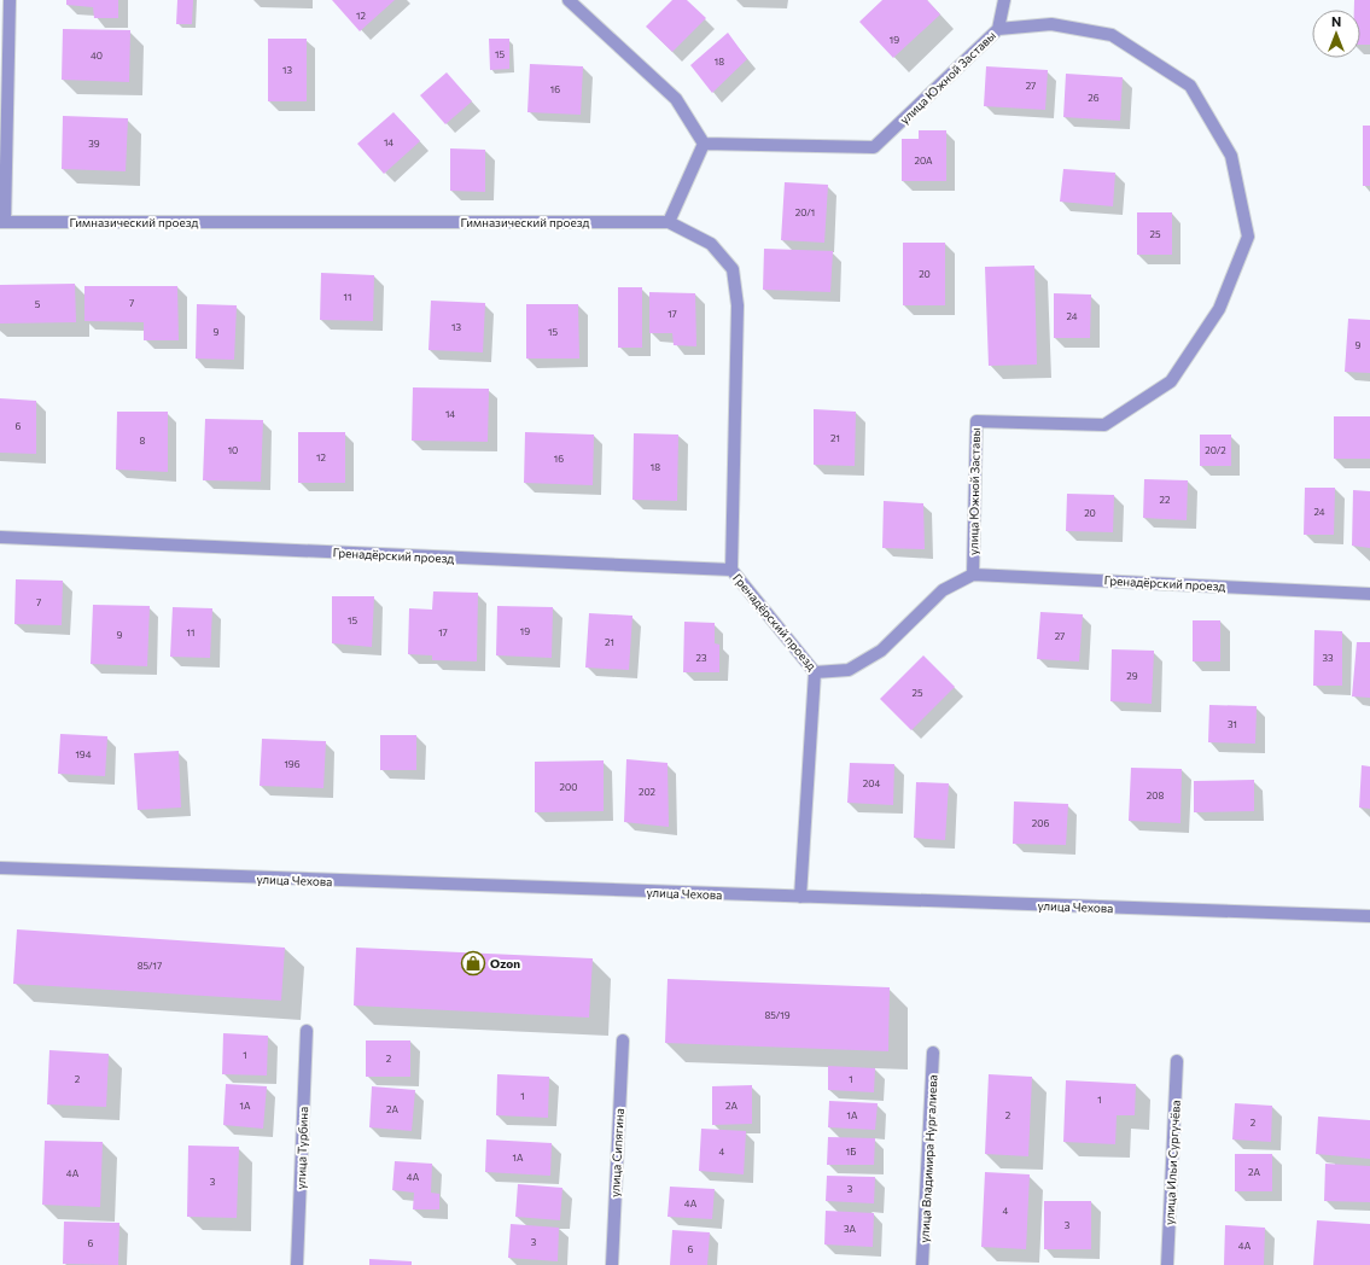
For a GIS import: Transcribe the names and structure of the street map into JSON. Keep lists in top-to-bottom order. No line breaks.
{"streets":{"street":["улица Южной Заставы","Гимназический проезд","Гренадёрский проезд","улица Чехова","улица Турбина","улица Сипягина","улица Владимира Нургалиева","улица Ильи Сургучёва"]},"crossings":[["улица Южной Заставы","Гренадёрский проезд"],["Гимназический проезд","Гренадёрский проезд"]],"places":{"shop":["Ozon"]},"house_numbers":["12","19","15","40","18","13","27","16","26","14","39","20А","20/1","25","20","11","7","5","17","24","13","9","15","9","14","6","21","8","10","20/2","12","16","18","22","24","20","7","15","19","11","17","9","27","21","23","33","29","25","31","194","196","204","200","202","208","206","85/17","85/19","1","2","2","1","1","1","1А","2А","2А","1А","2","2","4","1Б","1А","2А","4А","4А","3","3","4А","4","3","3А","3","6","4А","6"],"north":"top"}
